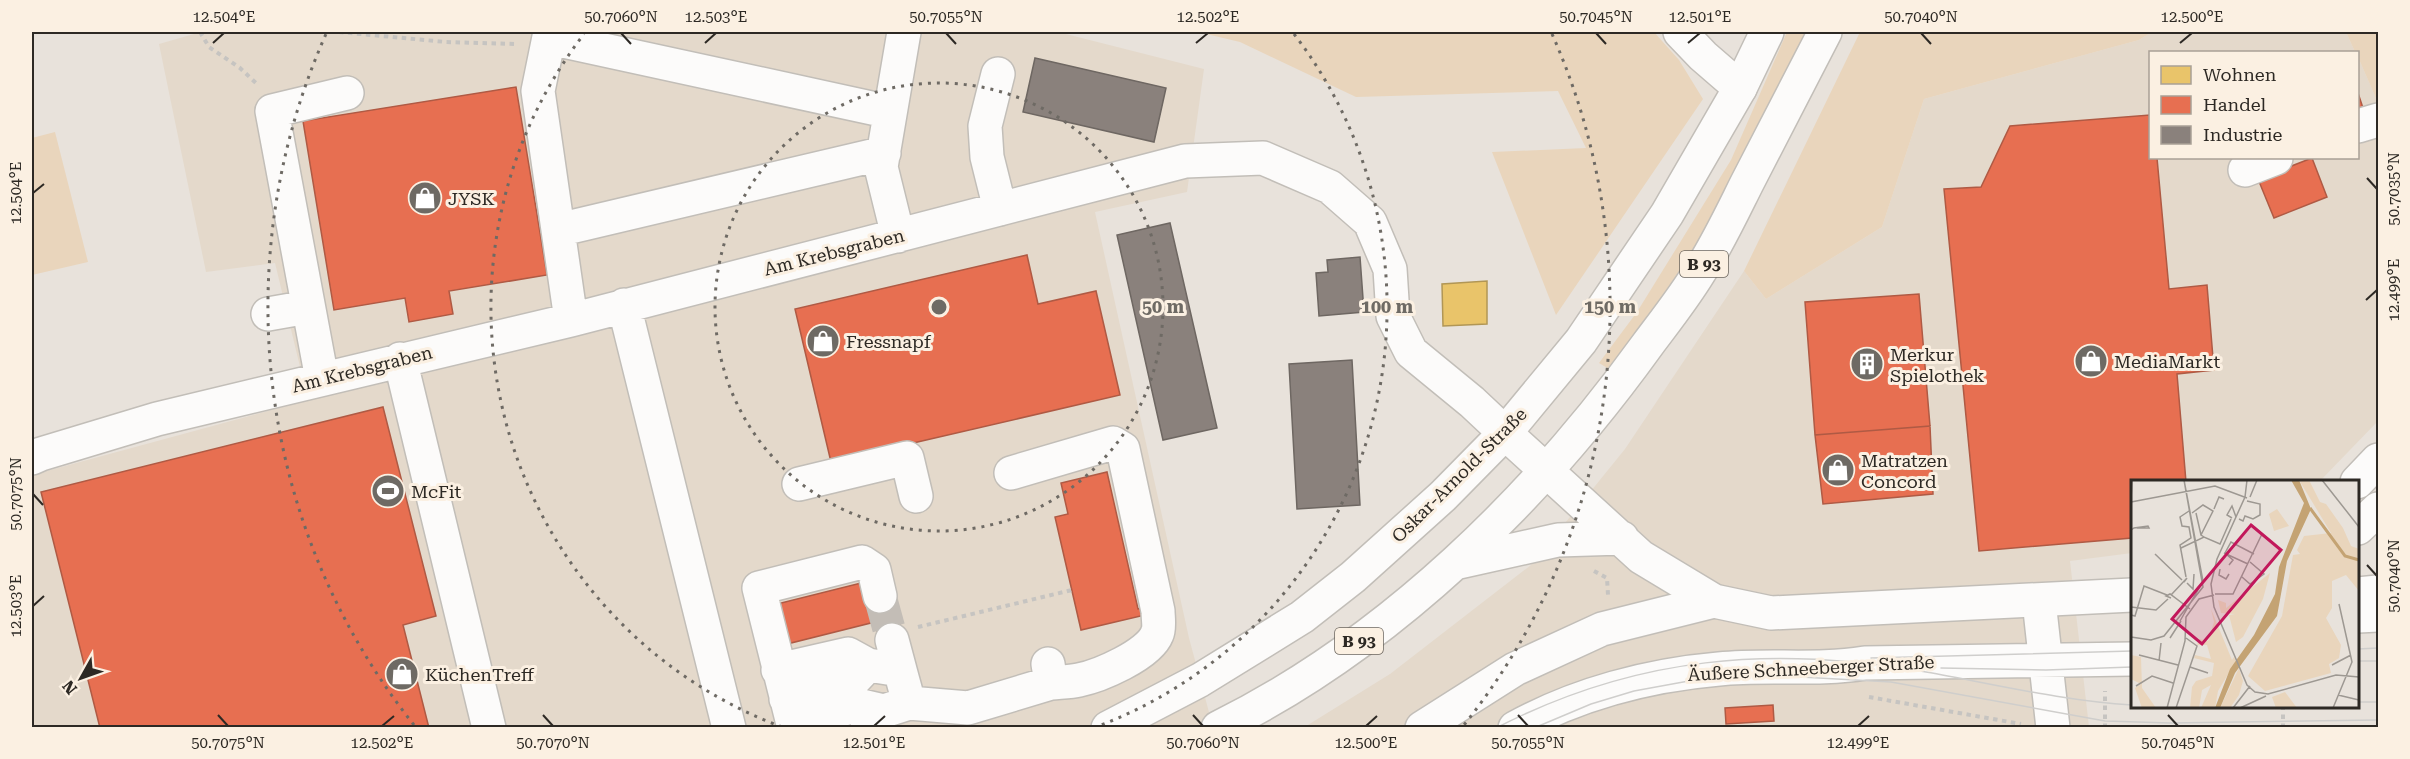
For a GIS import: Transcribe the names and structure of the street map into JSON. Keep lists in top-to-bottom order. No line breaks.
{"streets":{"main road":["Am Krebsgraben","B 93","Oskar-Arnold-Straße","Äußere Schneeberger Straße"]},"crossings":[["Am Krebsgraben","Oskar-Arnold-Straße"]],"places":{"shop":["JYSK","Fressnapf","MediaMarkt","Matratzen Concord","KüchenTreff"],"building":["Merkur Spielothek"],"sports":["McFit"]},"legend":["Wohnen","Handel","Industrie"],"north":"bottom left","coordinates":["12.504°E","50.7060°N","12.503°E","50.7055°N","12.502°E","50.7045°N","12.501°E","50.7040°N","12.500°E","50.7035°N","12.499°E","50.7075°N","50.7070°N"],"rings":["50 m","100 m","150 m"]}
